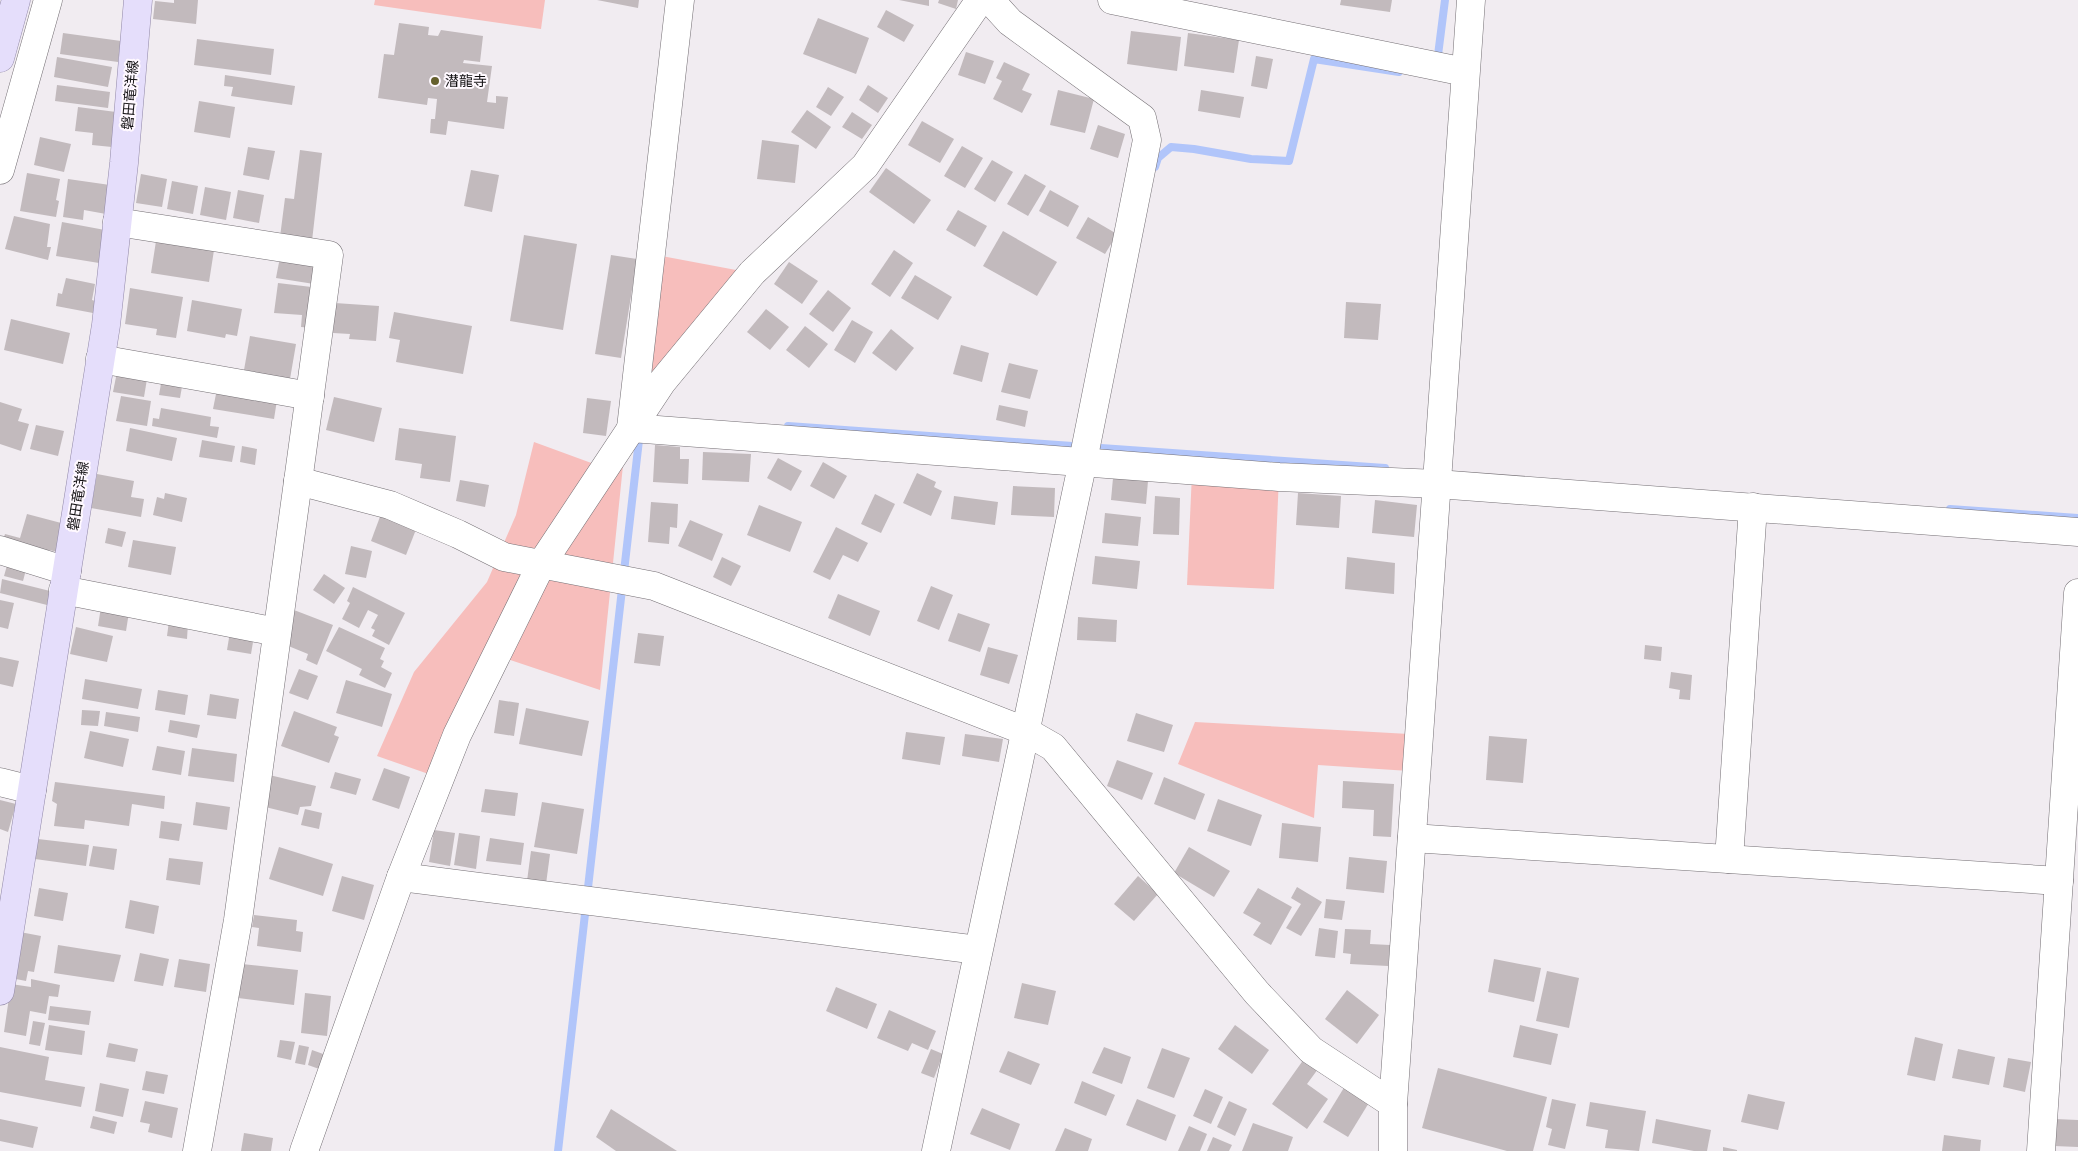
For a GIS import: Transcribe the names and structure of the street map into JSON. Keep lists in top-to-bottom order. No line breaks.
{"streets":{"main road":["磐田竜洋線"]},"places":["潜龍寺"]}
